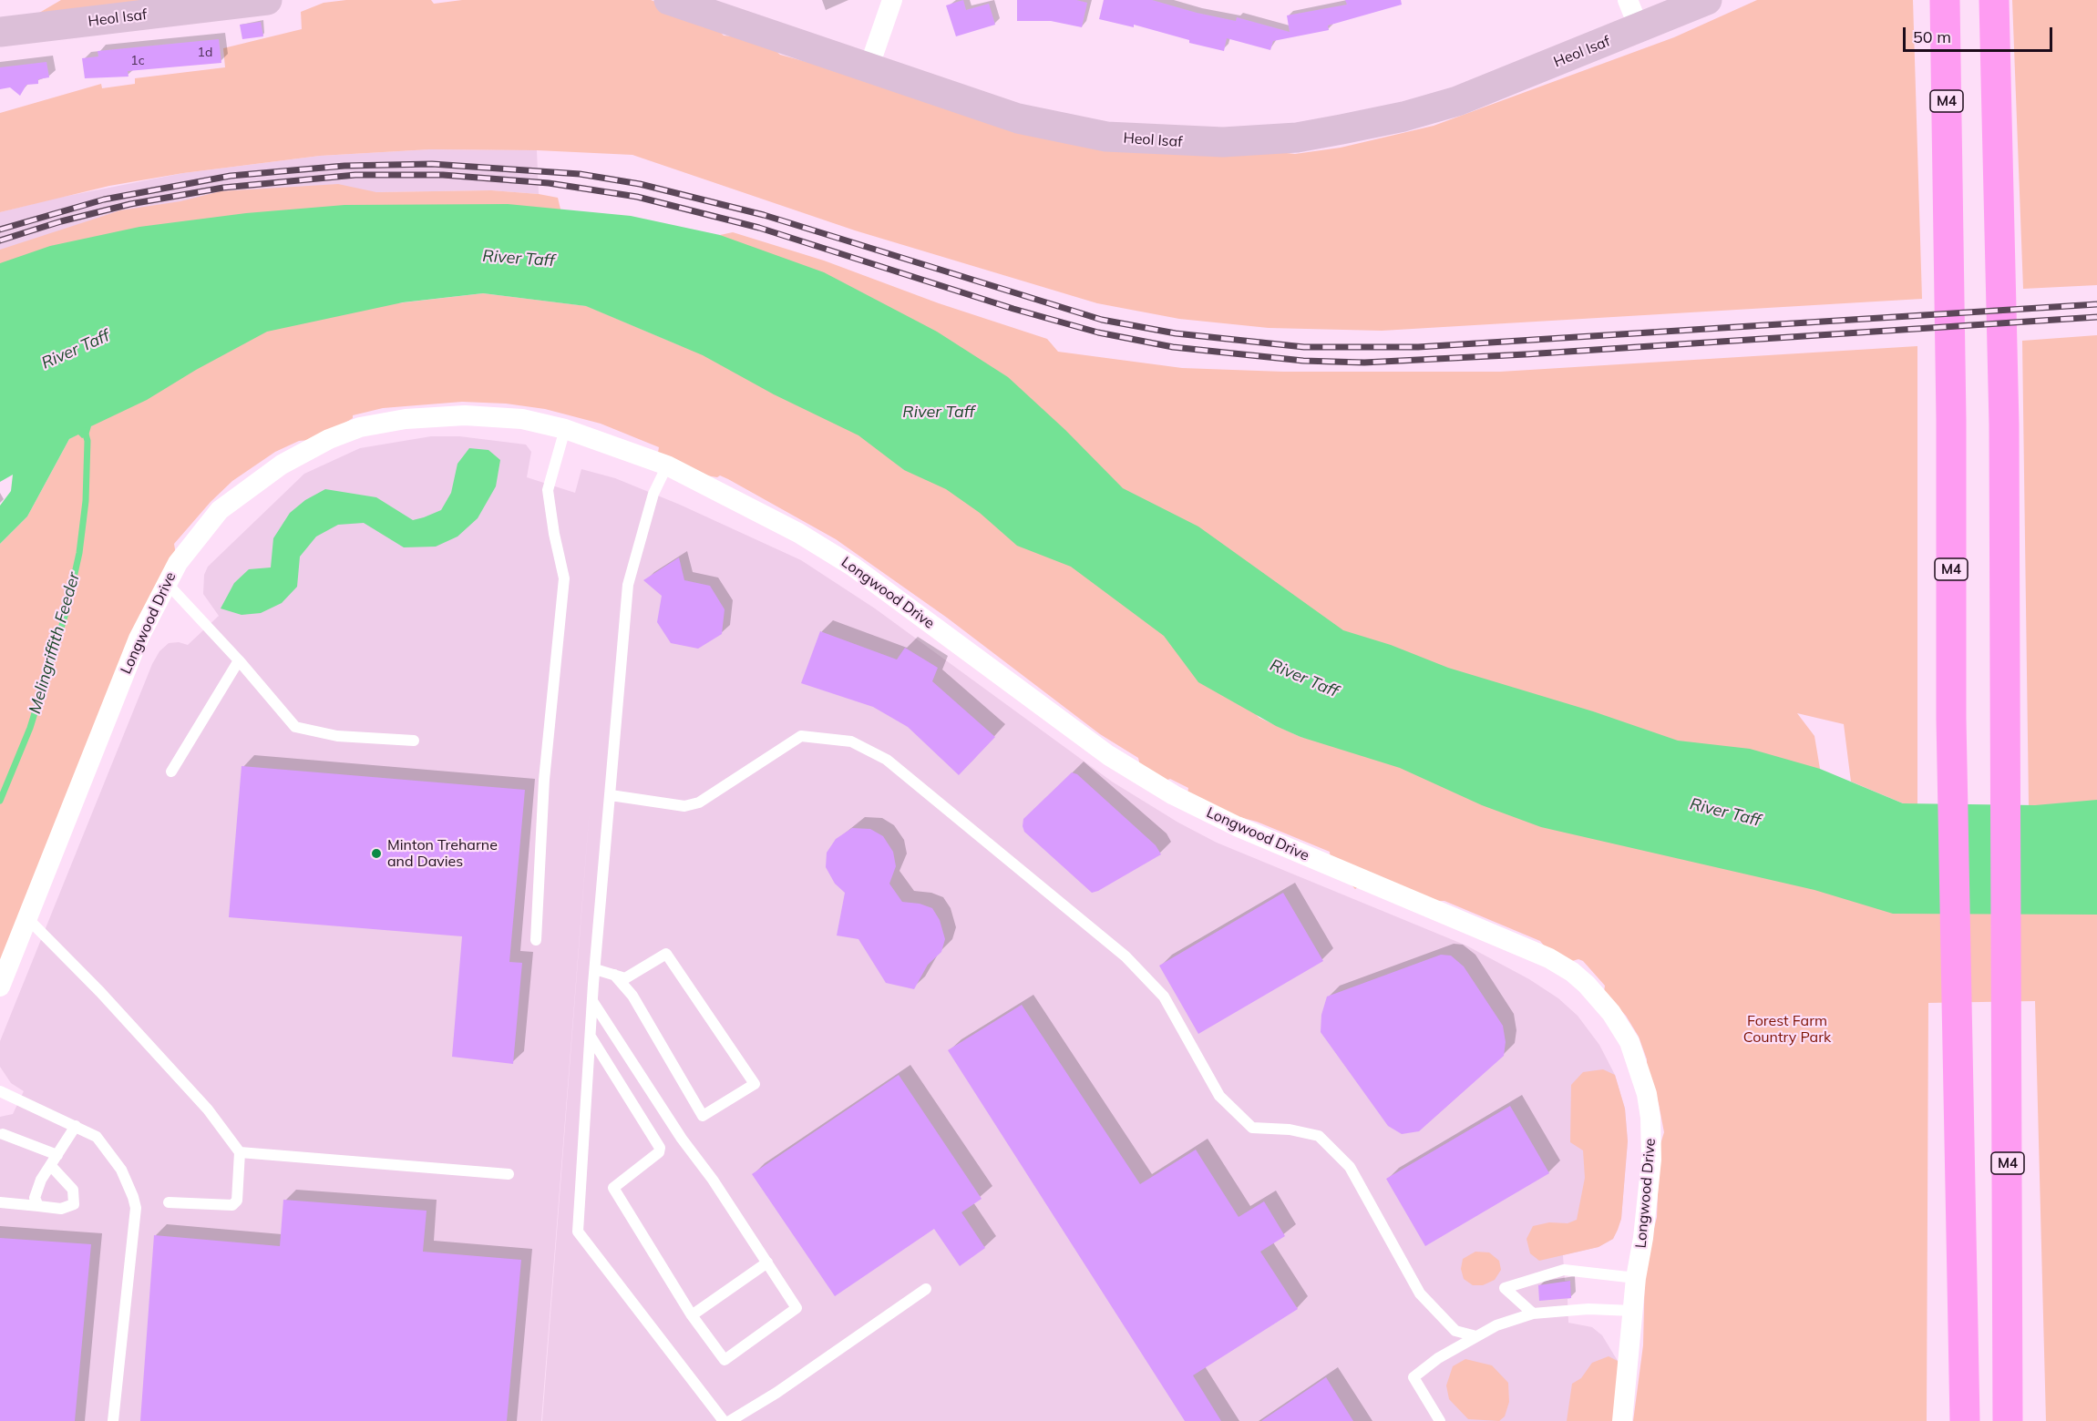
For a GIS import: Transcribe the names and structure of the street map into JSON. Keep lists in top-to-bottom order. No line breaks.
{"streets":{"highway":["M4"],"main road":["Heol Isaf"],"street":["Longwood Drive"]},"water":["River Taff","Melingriffith Feeder"],"parks":["Forest Farm Country Park"],"places":["Minton Treharne and Davies"],"house_numbers":["1d","1c"],"scale_bar":"50 m"}
